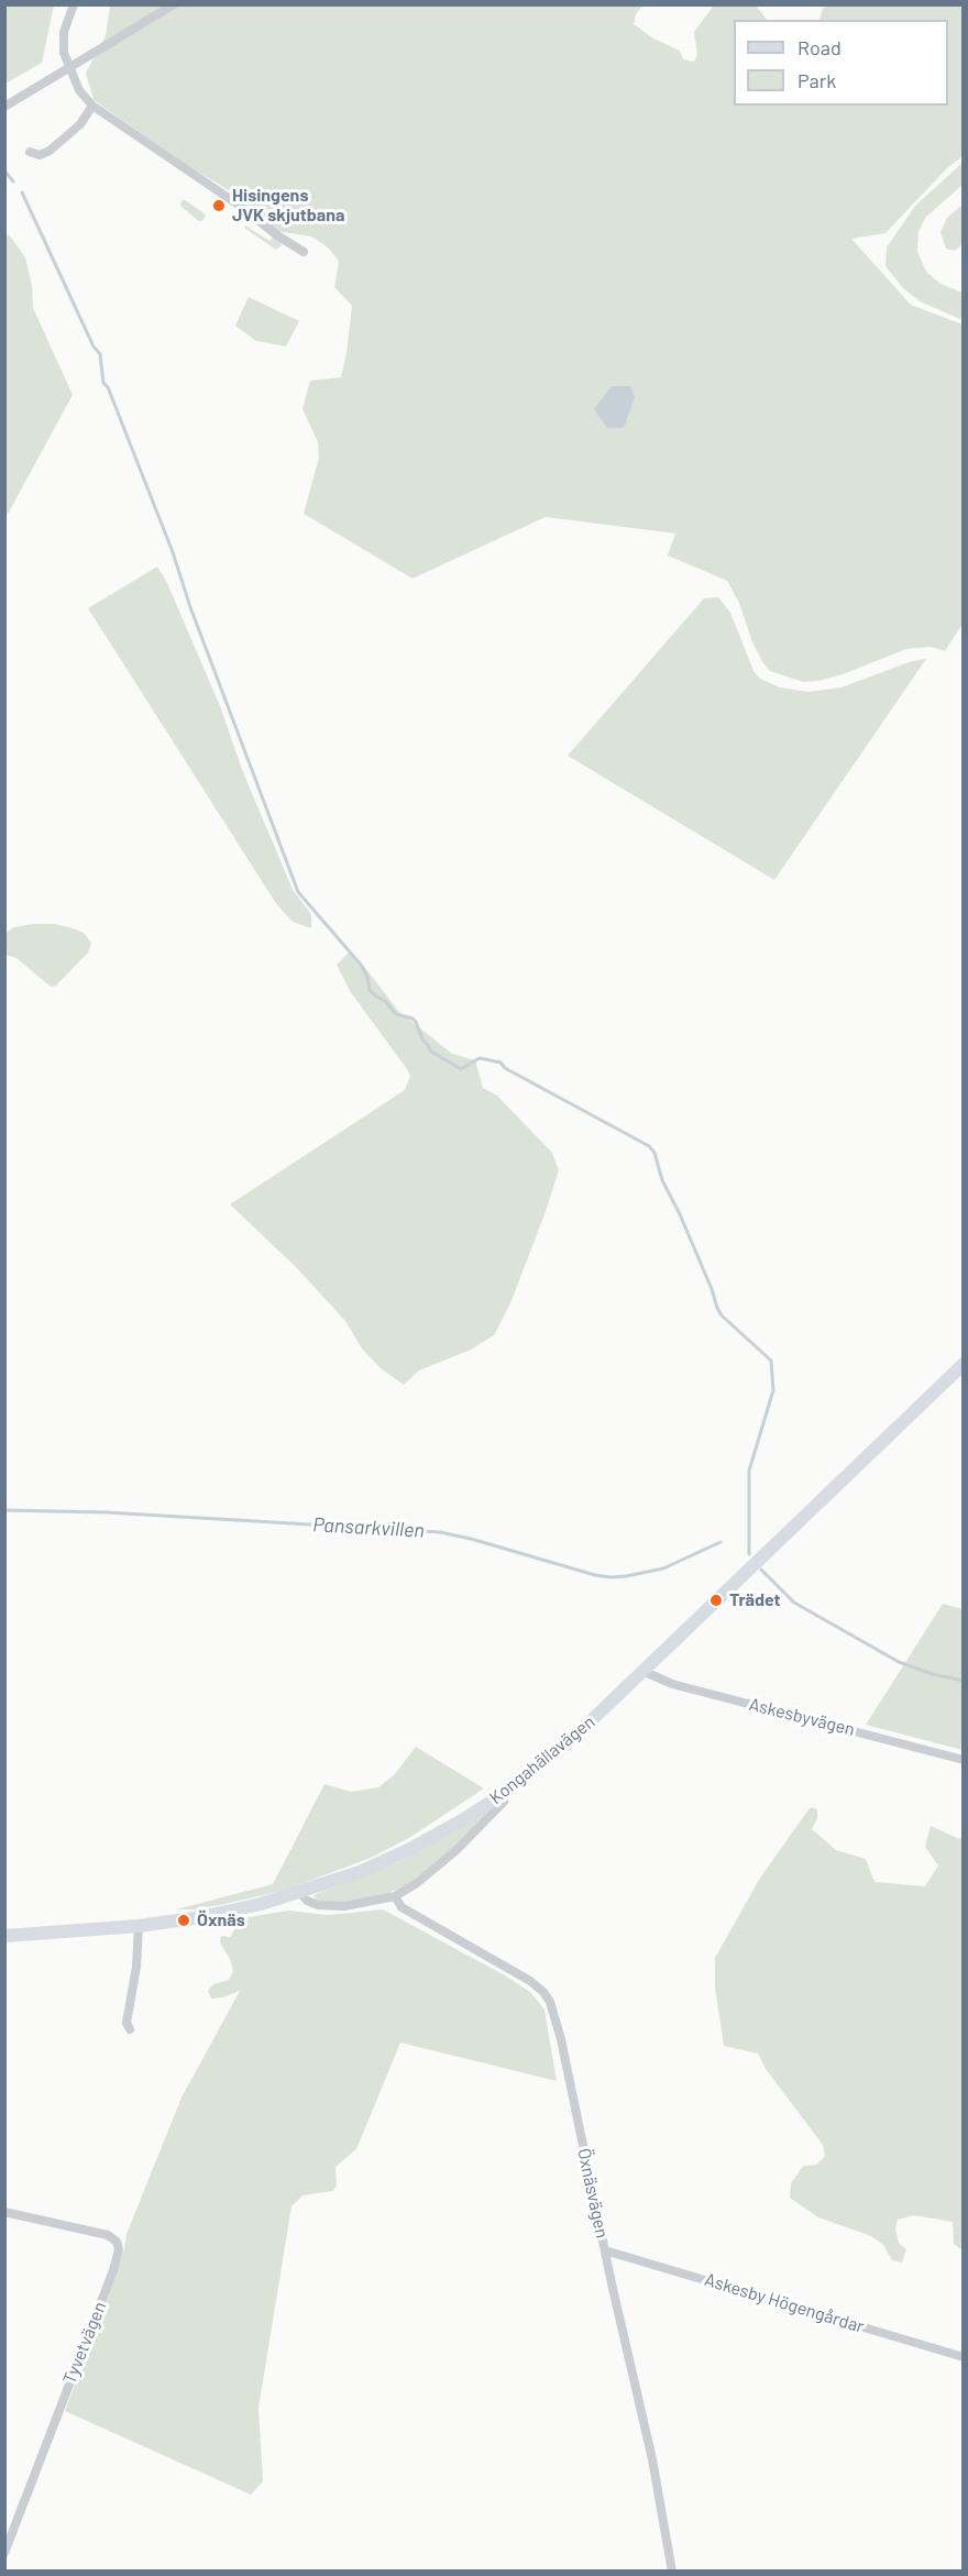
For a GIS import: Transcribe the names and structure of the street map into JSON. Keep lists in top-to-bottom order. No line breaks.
{"streets":{"street":["Askesbyvägen","Kongahällavägen","Öxnäsvägen","Askesby Högengårdar","Tyvetvägen"]},"crossings":[["Askesbyvägen","Kongahällavägen"],["Öxnäsvägen","Askesby Högengårdar"]],"water":["Pansarkvillen"],"places":["Hisingens JVK skjutbana","Trädet","Öxnäs"],"legend":["Road","Park"]}
